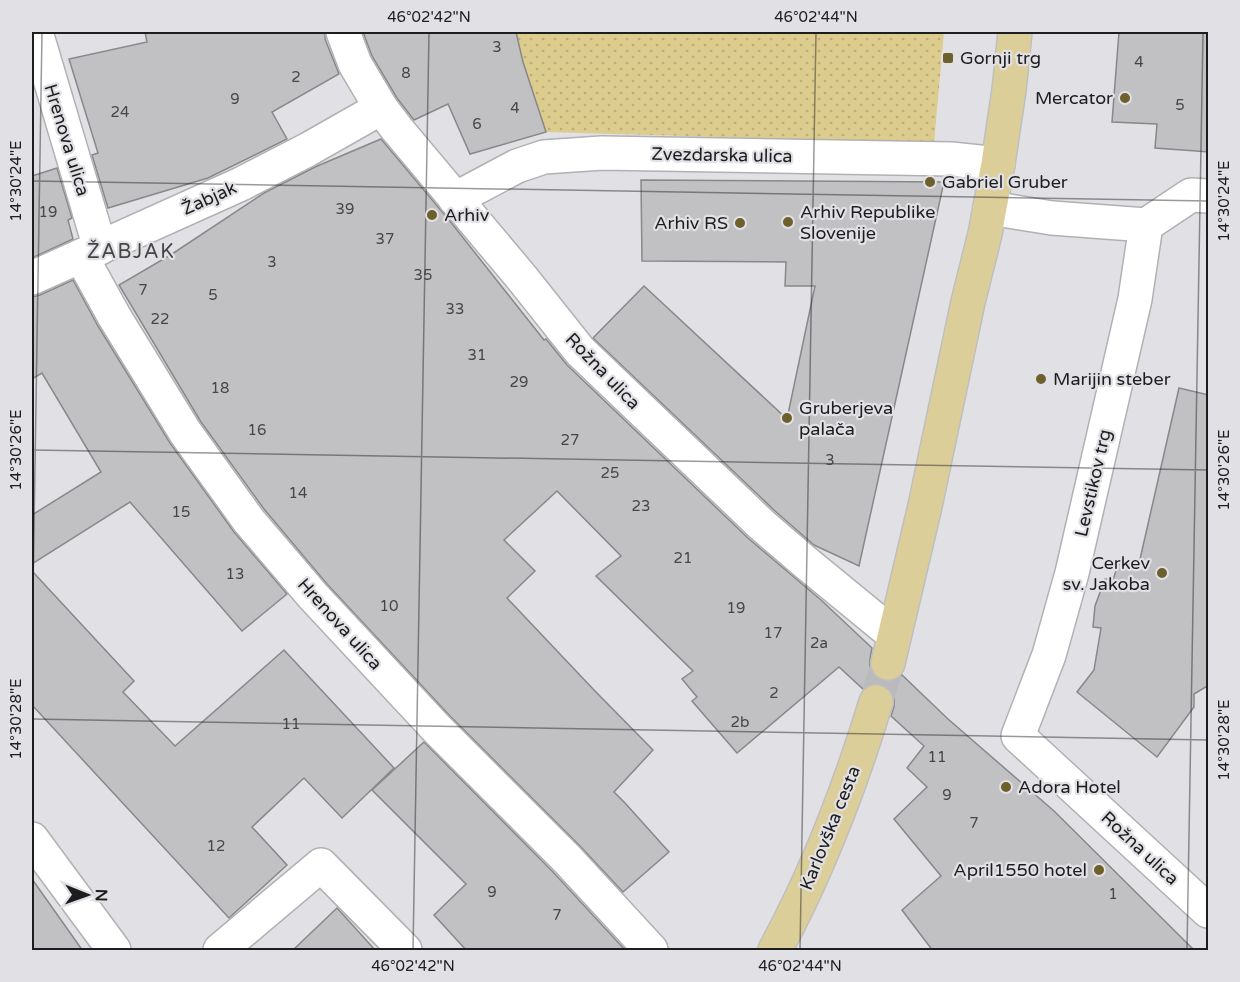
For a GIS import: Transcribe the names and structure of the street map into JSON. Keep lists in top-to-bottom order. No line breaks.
{"streets":{"main road":["Karlovška cesta"],"street":["Hrenova ulica","Zvezdarska ulica","Žabjak","Rožna ulica","Levstikov trg"]},"crossings":[["Hrenova ulica","Žabjak"],["Zvezdarska ulica","Rožna ulica"],["Žabjak","Rožna ulica"],["Rožna ulica","Levstikov trg"]],"districts":["ŽABJAK"],"places":{"transit":["Gornji trg"],"other":["Mercator","Gabriel Gruber","Arhiv","Arhiv Republike Slovenije","Arhiv RS","Marijin steber","Gruberjeva palača","Cerkev sv. Jakoba","Adora Hotel","April1550 hotel"]},"house_numbers":["3","4","8","2","9","5","4","24","6","39","19","37","3","35","7","5","33","22","31","29","18","16","27","3","25","14","23","15","21","13","10","19","17","2a","2","2b","11","11","9","7","12","9","1","7"],"north":"right","coordinates":["46°02'42\"N","46°02'44\"N","14°30'24\"E","14°30'26\"E","14°30'28\"E"]}
